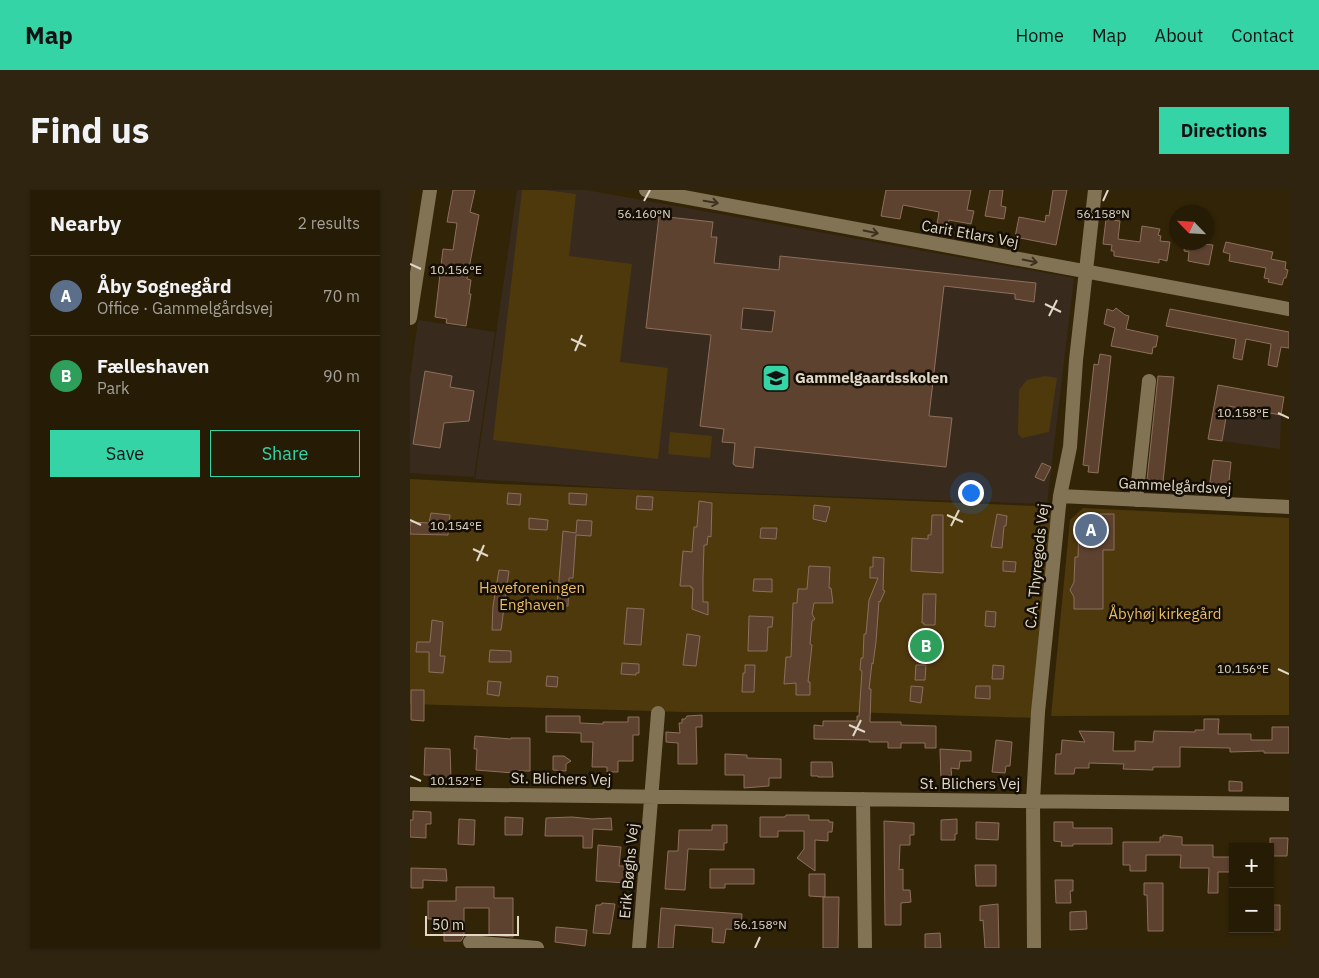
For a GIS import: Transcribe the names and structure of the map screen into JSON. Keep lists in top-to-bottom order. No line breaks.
{"streets":{"street":["Carit Etlars Vej","Gammelgårdsvej","C.A. Thyregods Vej","St. Blichers Vej","Erik Bøghs Vej"]},"crossings":[["Carit Etlars Vej","C.A. Thyregods Vej"],["Gammelgårdsvej","C.A. Thyregods Vej"],["C.A. Thyregods Vej","St. Blichers Vej"],["St. Blichers Vej","Erik Bøghs Vej"]],"one_way":["Carit Etlars Vej"],"parks":["Haveforeningen Enghaven","Åbyhøj kirkegård"],"places":{"school or university":["Gammelgaardsskolen"]},"scale_bar":"50 m","north":"top left","page":{"header":"Map","nav":["Home","Map","About","Contact"],"title":"Find us","buttons":["Directions",["Save","Share"]],"heading":["Nearby","2 results"],"list":[{"mark":"A","name":"Åby Sognegård","note":"Office · Gammelgårdsvej","value":"70 m"},{"mark":"B","name":"Fælleshaven","note":"Park","value":"90 m"}],"pins":["A","B"],"map_buttons":["+","−"],"scale":"50 m"},"coordinates":["56.160°N","56.158°N","10.156°E","10.158°E","10.154°E","10.152°E"]}
